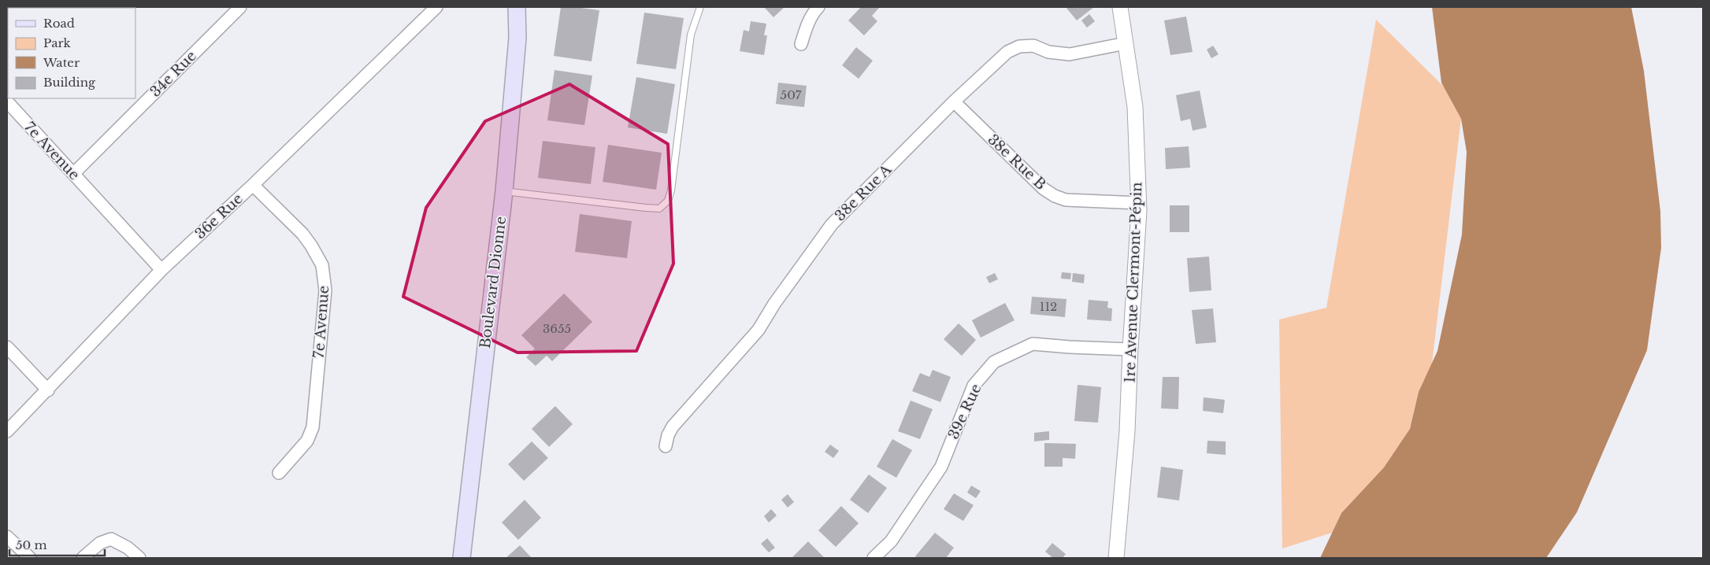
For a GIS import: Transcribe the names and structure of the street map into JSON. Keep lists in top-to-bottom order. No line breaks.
{"streets":{"main road":["Boulevard Dionne"],"street":["34e Rue","7e Avenue","38e Rue B","38e Rue A","36e Rue","1re Avenue Clermont-Pépin","39e Rue"]},"crossings":[["34e Rue","7e Avenue"],["7e Avenue","36e Rue"],["38e Rue B","38e Rue A"],["38e Rue B","1re Avenue Clermont-Pépin"],["38e Rue A","1re Avenue Clermont-Pépin"],["1re Avenue Clermont-Pépin","39e Rue"]],"house_numbers":["507","112","3655"],"legend":["Road","Park","Water","Building"],"scale_bar":"50 m"}
